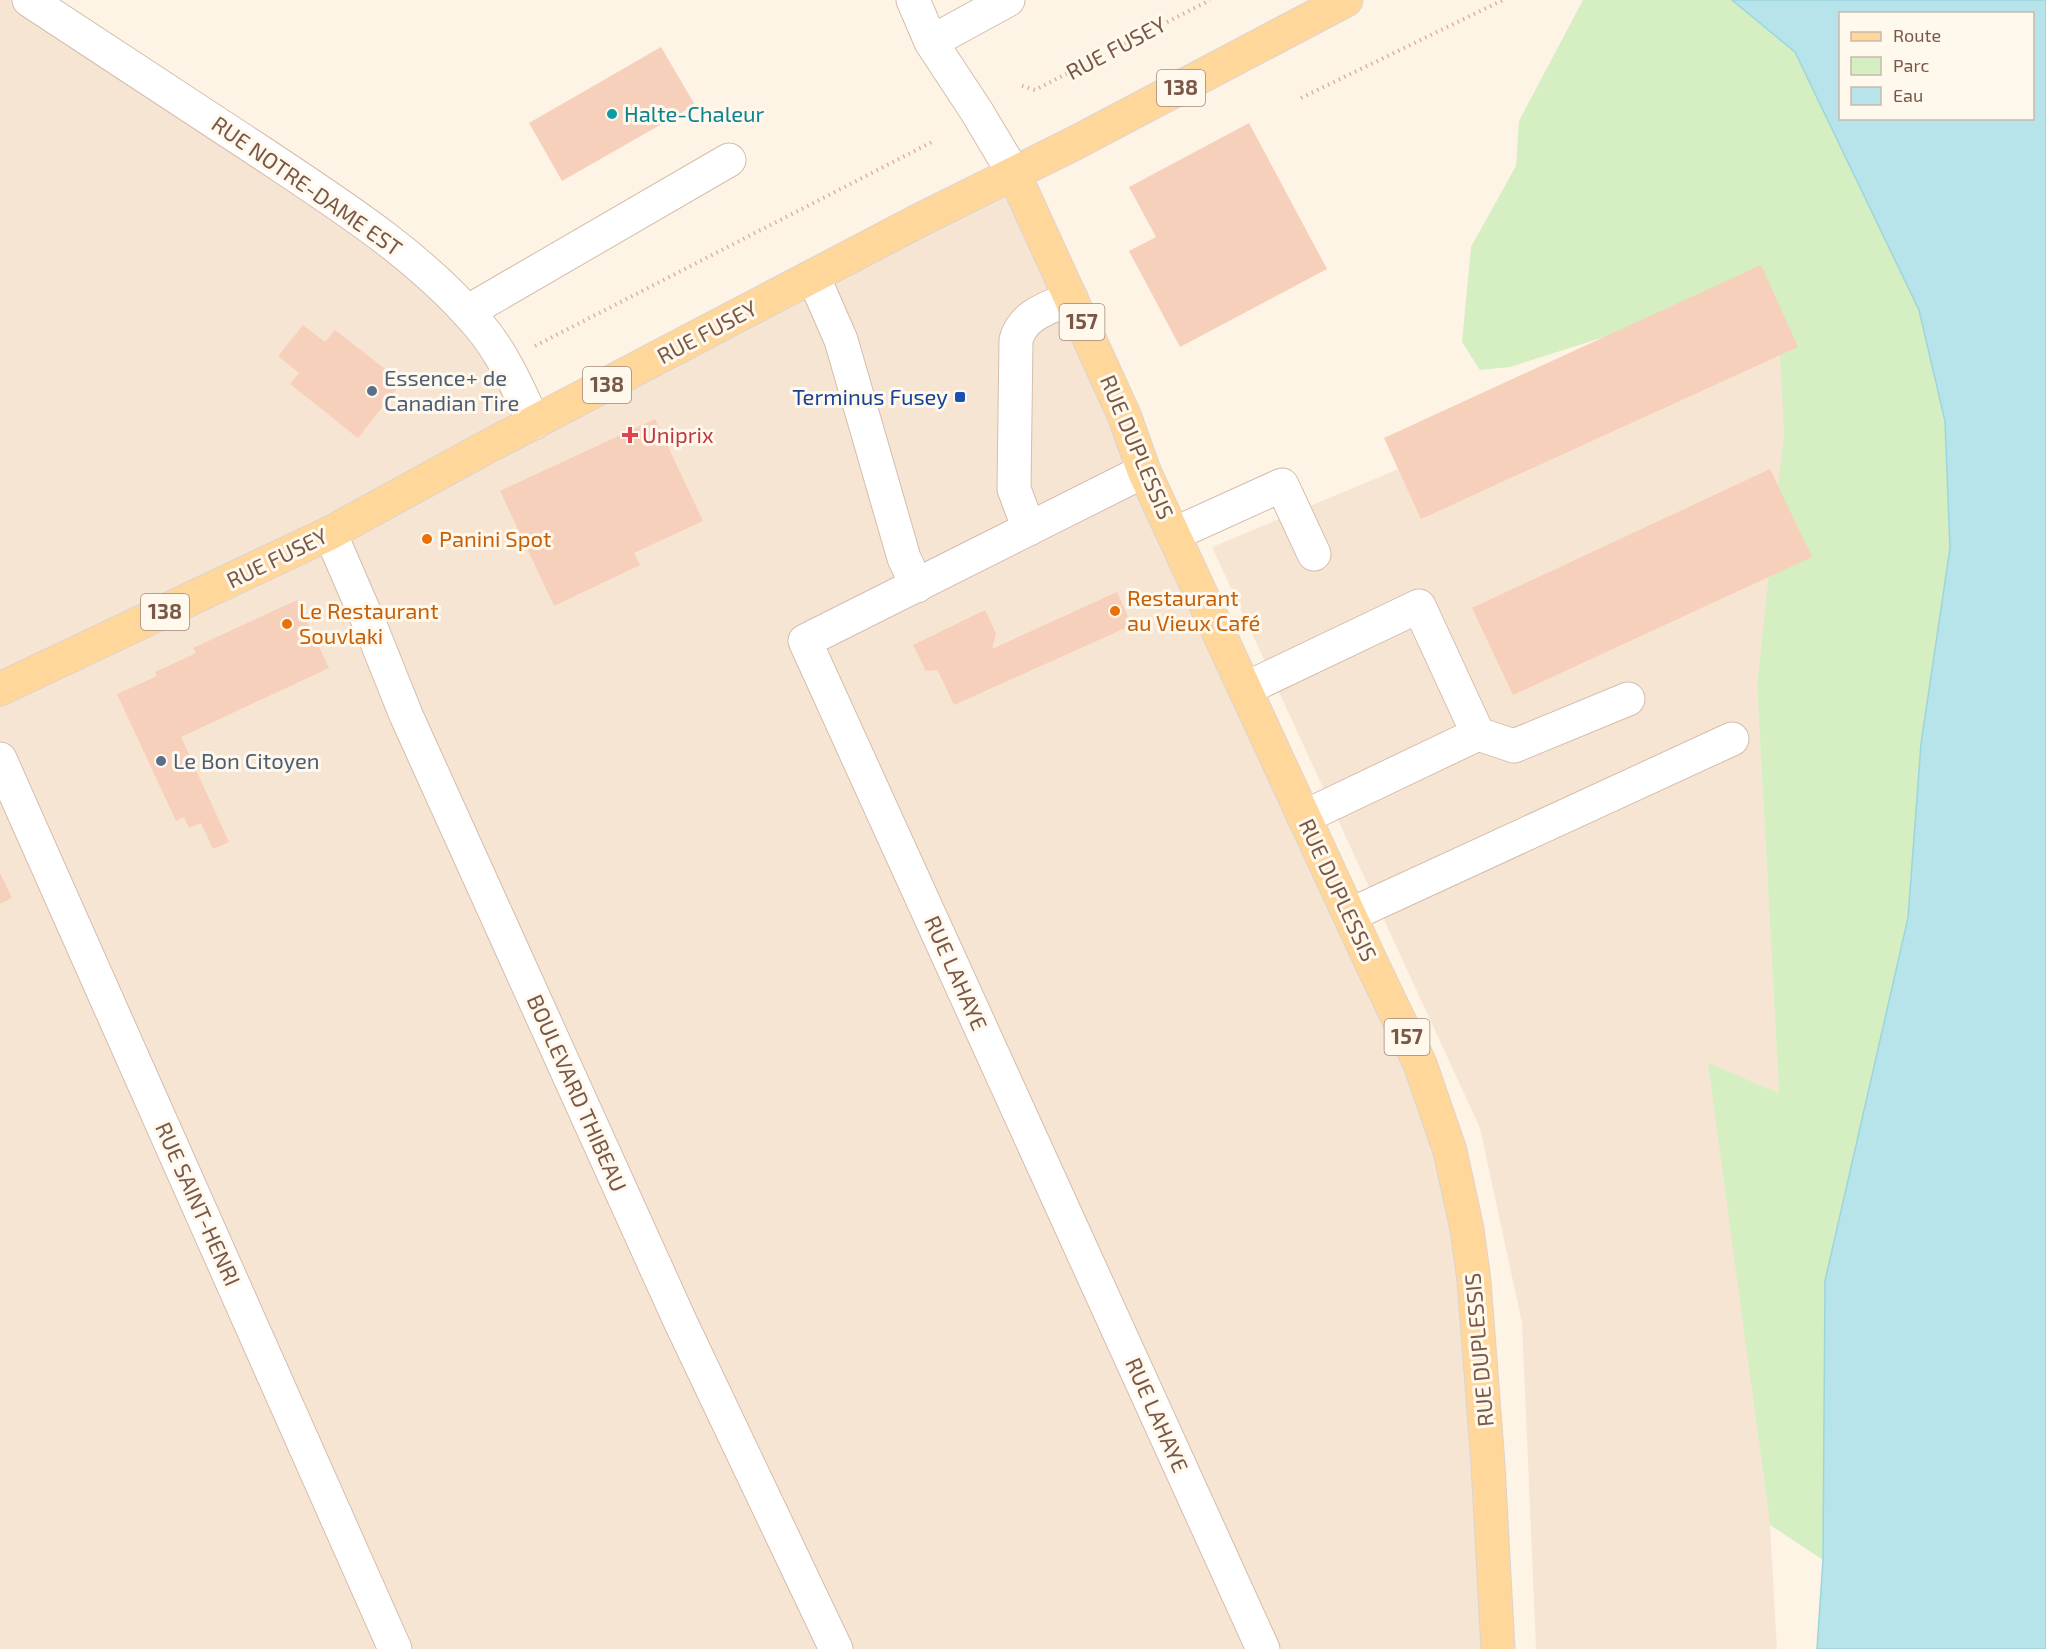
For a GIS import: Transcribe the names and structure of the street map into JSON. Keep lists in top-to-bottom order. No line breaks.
{"streets":{"main road":["RUE FUSEY","138","157","RUE DUPLESSIS"],"street":["RUE NOTRE-DAME EST","RUE LAHAYE","BOULEVARD THIBEAU","RUE SAINT-HENRI"]},"crossings":[["RUE FUSEY","RUE NOTRE-DAME EST"],["RUE FUSEY","RUE DUPLESSIS"],["RUE FUSEY","BOULEVARD THIBEAU"],["RUE DUPLESSIS","RUE LAHAYE"]],"places":{"other":["Halte-Chaleur","Essence+ de Canadian Tire","Panini Spot","Restaurant au Vieux Café","Le Restaurant Souvlaki","Le Bon Citoyen"],"transit":["Terminus Fusey"],"health":["Uniprix"]},"legend":["Route","Parc","Eau"]}
